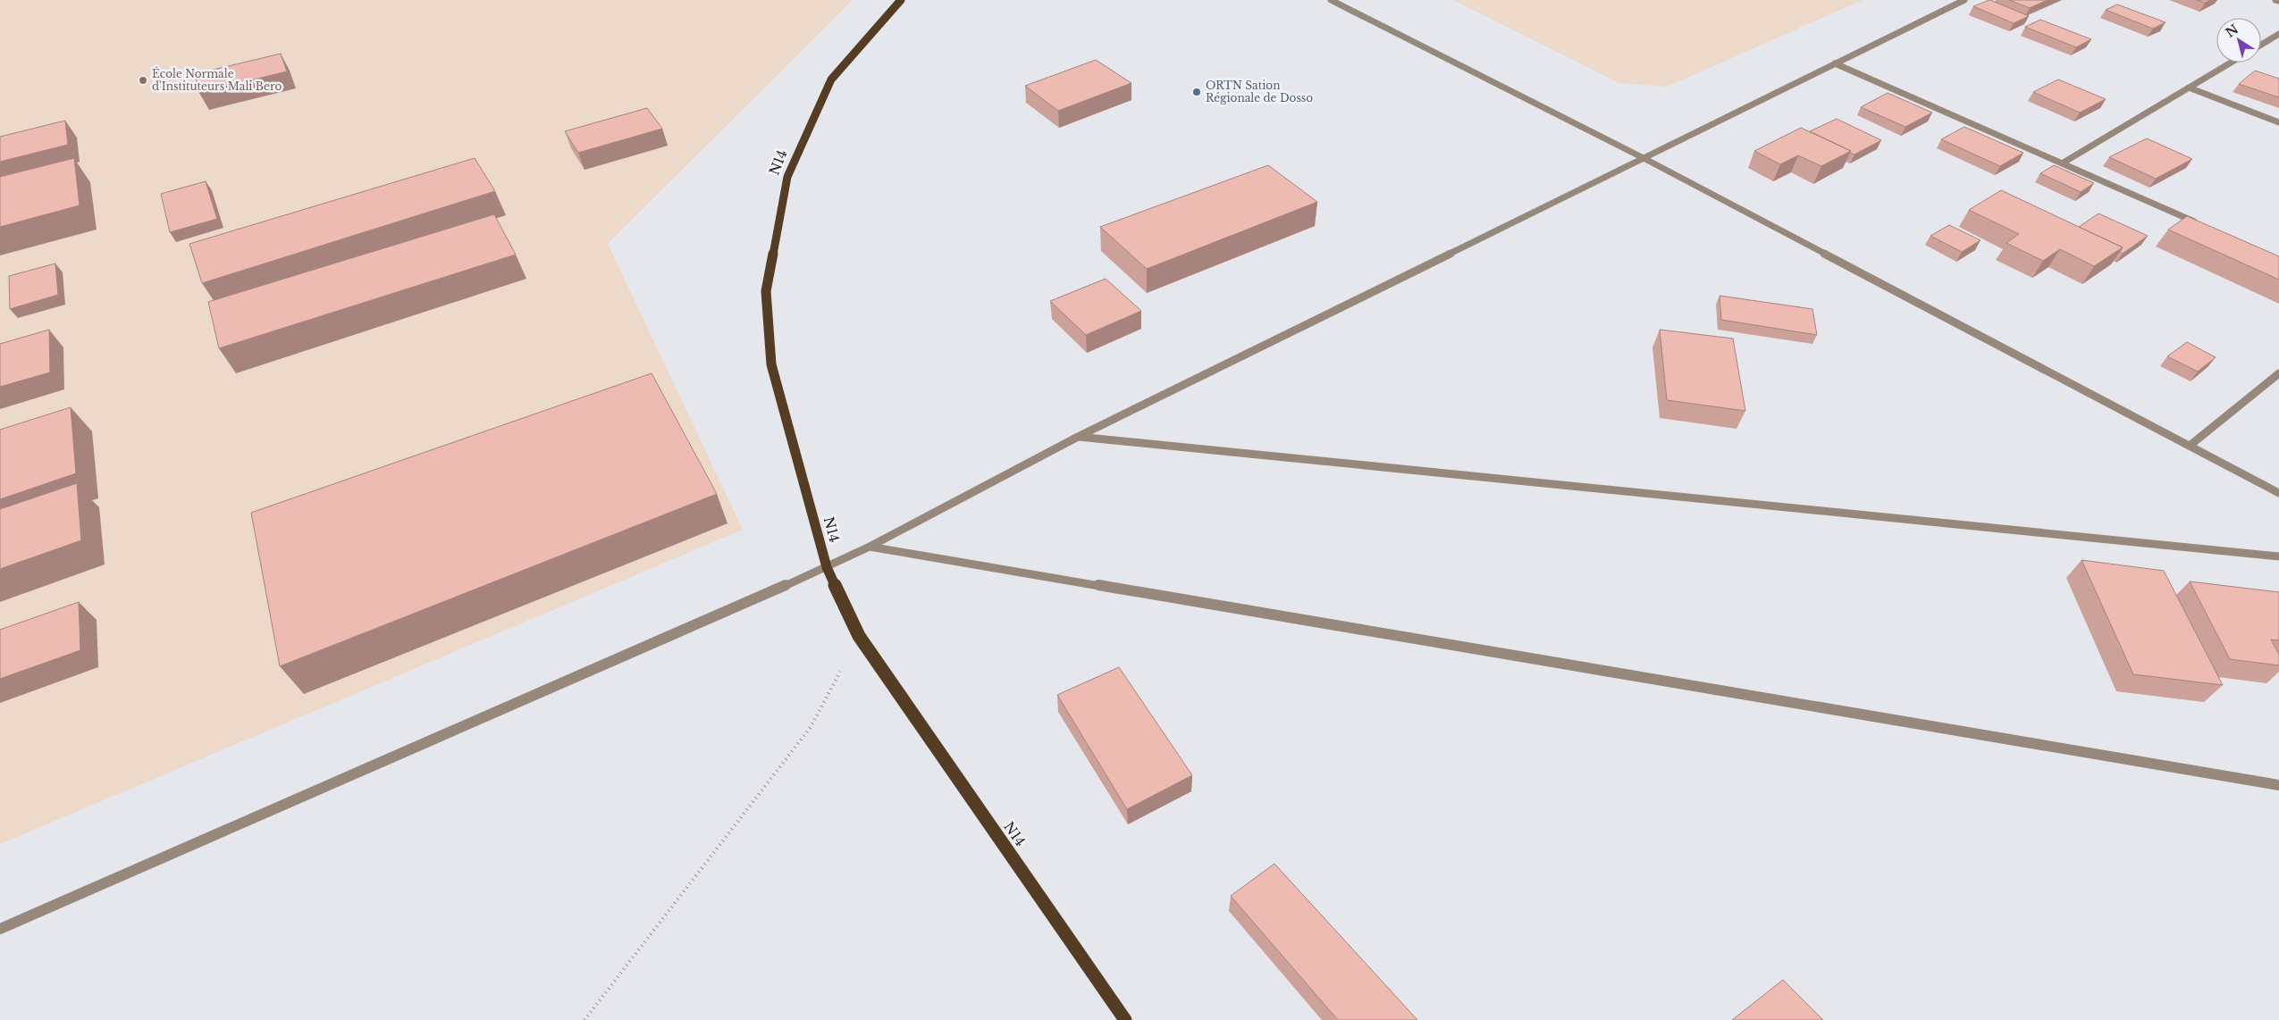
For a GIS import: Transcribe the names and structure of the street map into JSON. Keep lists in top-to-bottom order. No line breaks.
{"streets":{"main road":["N14"]},"places":["École Normale d'Instituteurs Mali Bero","ORTN Sation Régionale de Dosso"],"north":"top left"}
